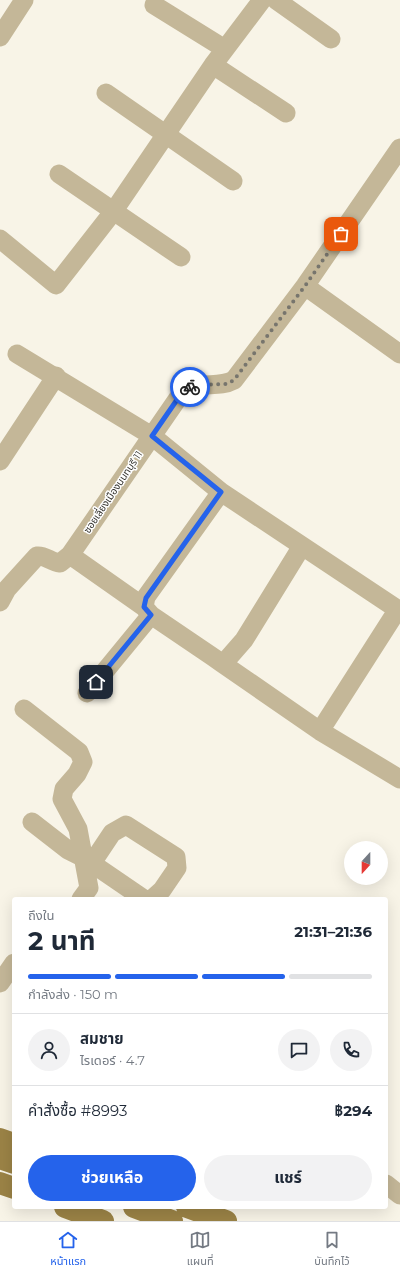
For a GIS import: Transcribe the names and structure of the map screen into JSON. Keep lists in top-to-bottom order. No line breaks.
{"streets":{"street":["ซอยเลี่ยงเมืองนนทบุรี 11"]},"north":"bottom","page":{"heading":["2 นาที","ถึงใน","21:31–21:36"],"panel":["สมชาย","ไรเดอร์ · 4.7","คำสั่งซื้อ #8993","฿294"],"bar":"กำลังส่ง · 150 m","buttons":["ช่วยเหลือ","แชร์"],"tabs":["หน้าแรก","แผนที่","บันทึกไว้"]}}
